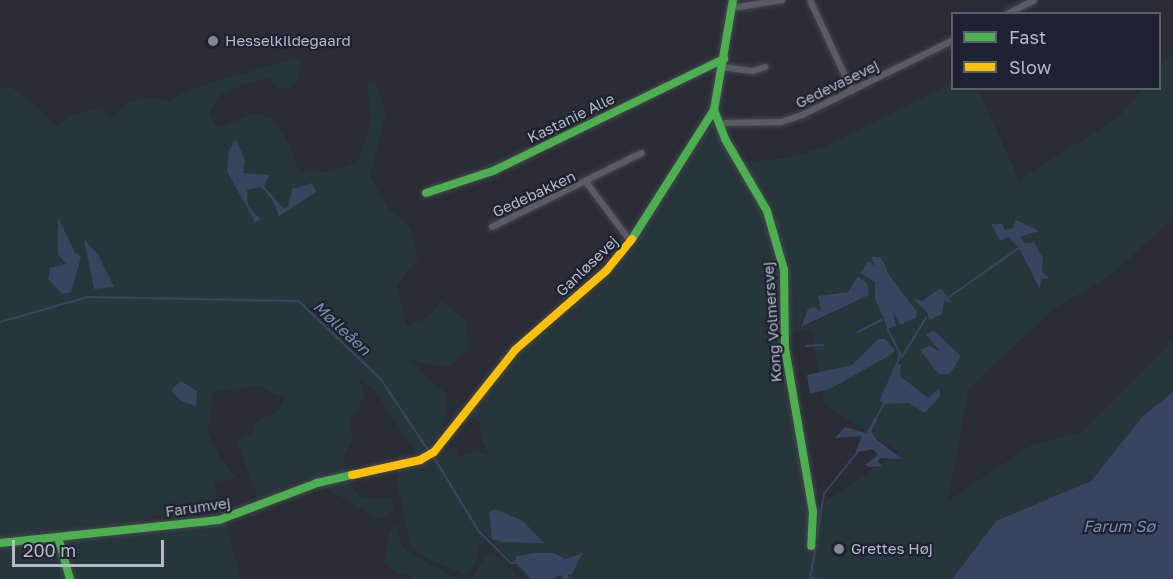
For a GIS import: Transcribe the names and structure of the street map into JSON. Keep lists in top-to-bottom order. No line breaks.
{"streets":{"street":["Gedevasevej","Kastanie Alle","Gedebakken","Ganløsevej","Kong Volmersvej","Farumvej"]},"crossings":[["Kastanie Alle","Ganløsevej"],["Gedebakken","Ganløsevej"],["Ganløsevej","Kong Volmersvej"],["Ganløsevej","Farumvej"]],"water":["Mølleåen","Farum Sø"],"places":["Hesselkildegaard","Grettes Høj"],"legend":["Fast","Slow"],"scale_bar":"200 m"}
